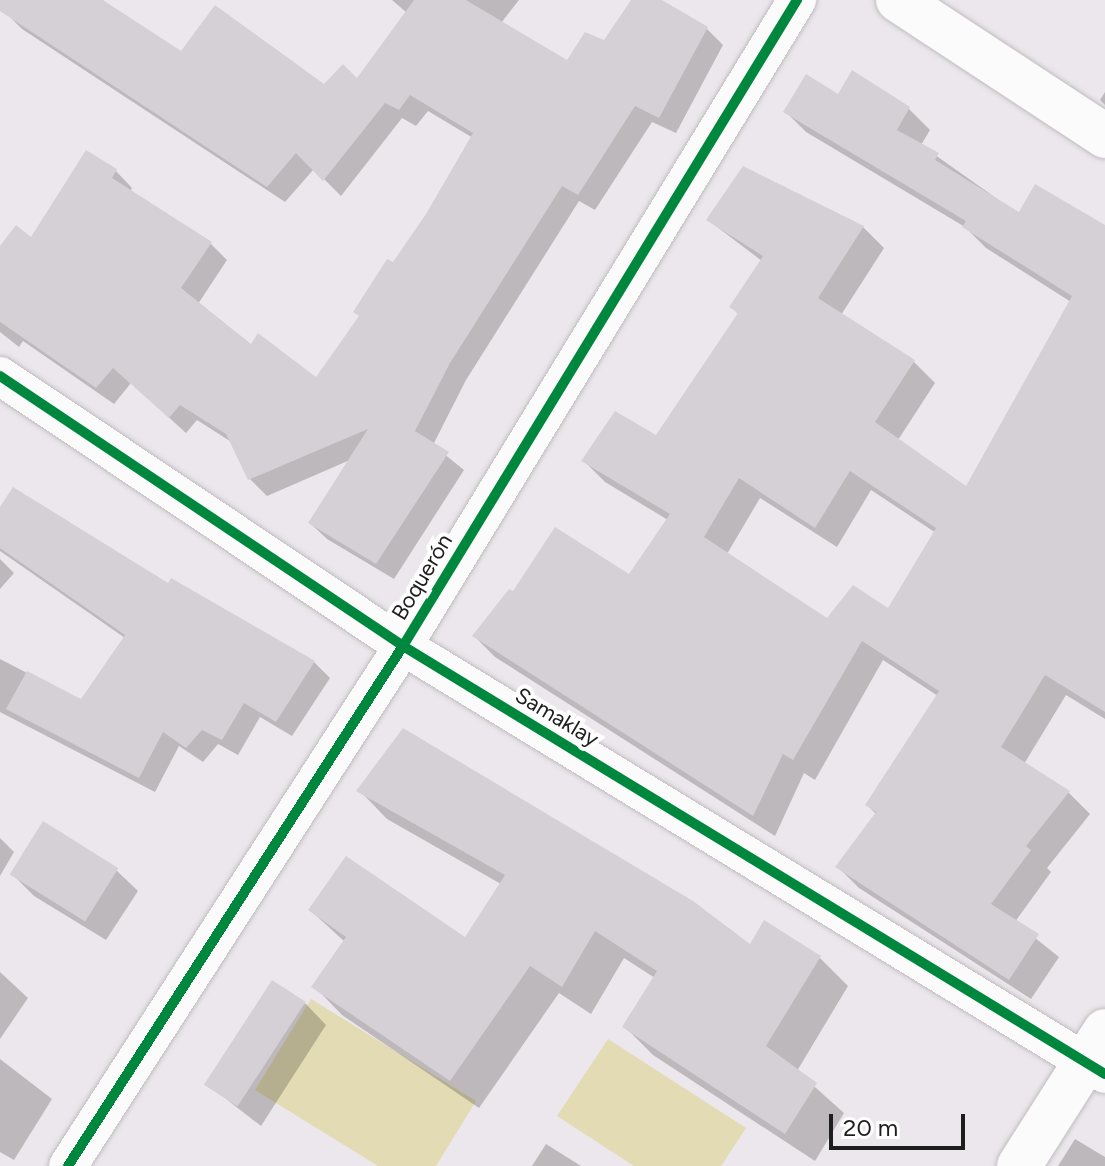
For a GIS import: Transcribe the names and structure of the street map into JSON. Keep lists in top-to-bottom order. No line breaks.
{"streets":{"street":["Boquerón","Samaklay"]},"crossings":[["Boquerón","Samaklay"]],"scale_bar":"20 m"}
